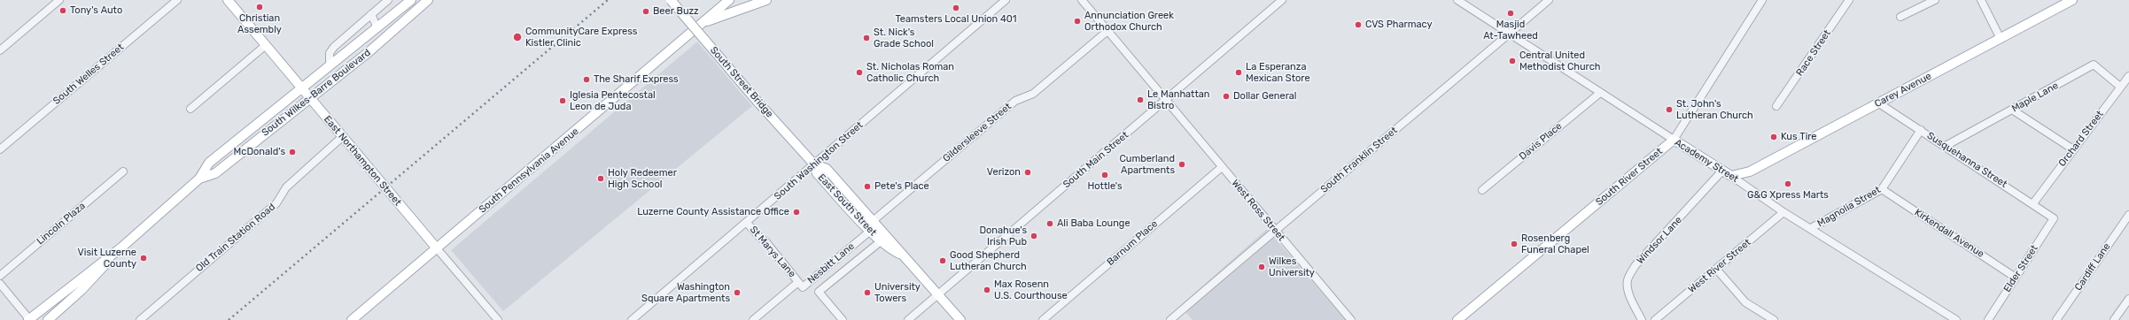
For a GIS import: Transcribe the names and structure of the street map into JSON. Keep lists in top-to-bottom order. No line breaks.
{"streets":{"main road":["South Street Bridge","Carey Avenue","South Wilkes-Barre Boulevard","East Northampton Street","Academy Street","South Pennsylvania Avenue","South River Street","East South Street"],"street":["Race Street","South Welles Street","Maple Lane","Gildersleeve Street","Orchard Street","Davis Place","South Main Street","South Franklin Street","Susquehanna Street","South Washington Street","Magnolia Street","West Ross Street","Lincoln Plaza","Kirkendall Avenue","Old Train Station Road","Windsor Lane","Barnum Place","St Marys Lane","Nesbitt Lane","West River Street","Cardiff Lane","Elder Street"]},"crossings":[["South Street Bridge","South Washington Street"],["South Street Bridge","East South Street"],["Carey Avenue","Susquehanna Street"],["Carey Avenue","Academy Street"],["South Wilkes-Barre Boulevard","East Northampton Street"],["Maple Lane","Orchard Street"],["Maple Lane","Susquehanna Street"],["Gildersleeve Street","East South Street"],["Gildersleeve Street","West Ross Street"],["Gildersleeve Street","Nesbitt Lane"],["Orchard Street","Susquehanna Street"],["Davis Place","Academy Street"],["South Main Street","East South Street"],["South Main Street","West Ross Street"],["South Franklin Street","Academy Street"],["South Franklin Street","West Ross Street"],["Susquehanna Street","Magnolia Street"],["Susquehanna Street","Elder Street"],["East Northampton Street","South Pennsylvania Avenue"],["East Northampton Street","Old Train Station Road"],["South Washington Street","East South Street"],["South Washington Street","St Marys Lane"],["Academy Street","South River Street"],["Academy Street","Magnolia Street"],["Academy Street","Windsor Lane"],["Academy Street","West River Street"],["East South Street","Nesbitt Lane"],["Magnolia Street","Kirkendall Avenue"],["West Ross Street","Barnum Place"],["Kirkendall Avenue","Elder Street"],["St Marys Lane","Nesbitt Lane"]],"places":["Christian Assembly","Teamsters Local Union 401","Tony's Auto","Beer Buzz","Masjid At-Tawheed","Annunciation Greek Orthodox Church","CVS Pharmacy","CommunityCare Express Kistler Clinic","St. Nick's Grade School","Central United Methodist Church","St. Nicholas Roman Catholic Church","La Esperanza Mexican Store","The Sharif Express","Dollar General","Le Manhattan Bistro","Iglesia Pentecostal Leon de Juda","St. John's Lutheran Church","Kus Tire","McDonald's","Cumberland Apartments","Verizon","Hottle's","Holy Redeemer High School","G&G Xpress Marts","Pete's Place","Luzerne County Assistance Office","Ali Baba Lounge","Donahue's Irish Pub","Rosenberg Funeral Chapel","Visit Luzerne County","Good Shepherd Lutheran Church","Wilkes University","Max Rosenn U.S. Courthouse","Washington Square Apartments","University Towers"]}
